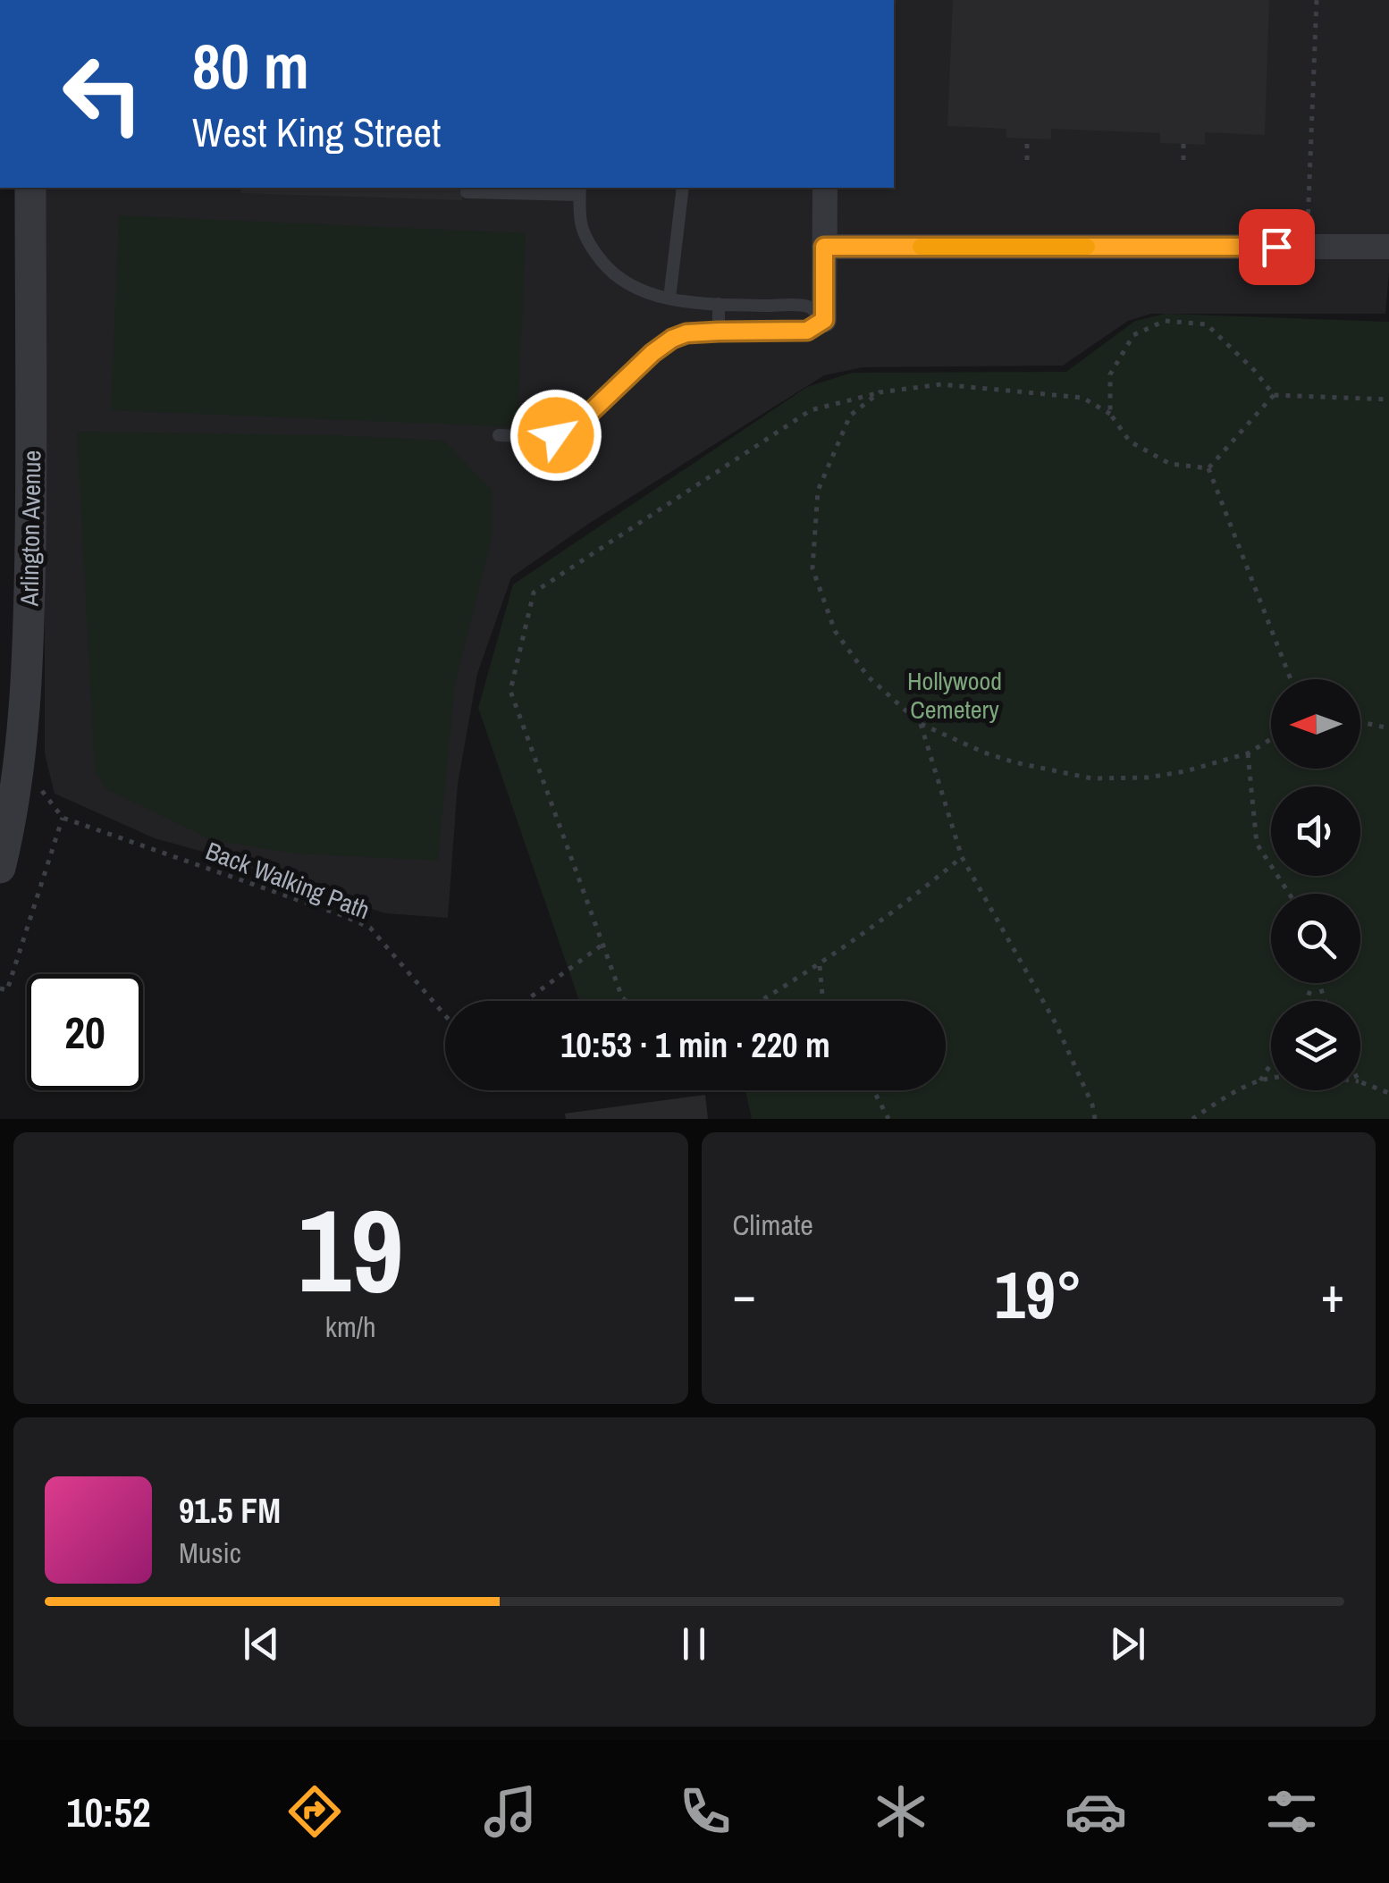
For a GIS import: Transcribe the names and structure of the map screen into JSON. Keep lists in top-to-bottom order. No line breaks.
{"streets":{"street":["Arlington Avenue"],"path":["Back Walking Path"]},"parks":["Hollywood Cemetery"],"north":"left","page":{"turn":["80 m","West King Street"],"limit":"20","trip":"10:53 · 1 min · 220 m","tile":[["19","km/h"],"Climate"],"heat":["−","19°","+"],"song":["91.5 FM","Music"],"tabs":"10:52"}}
